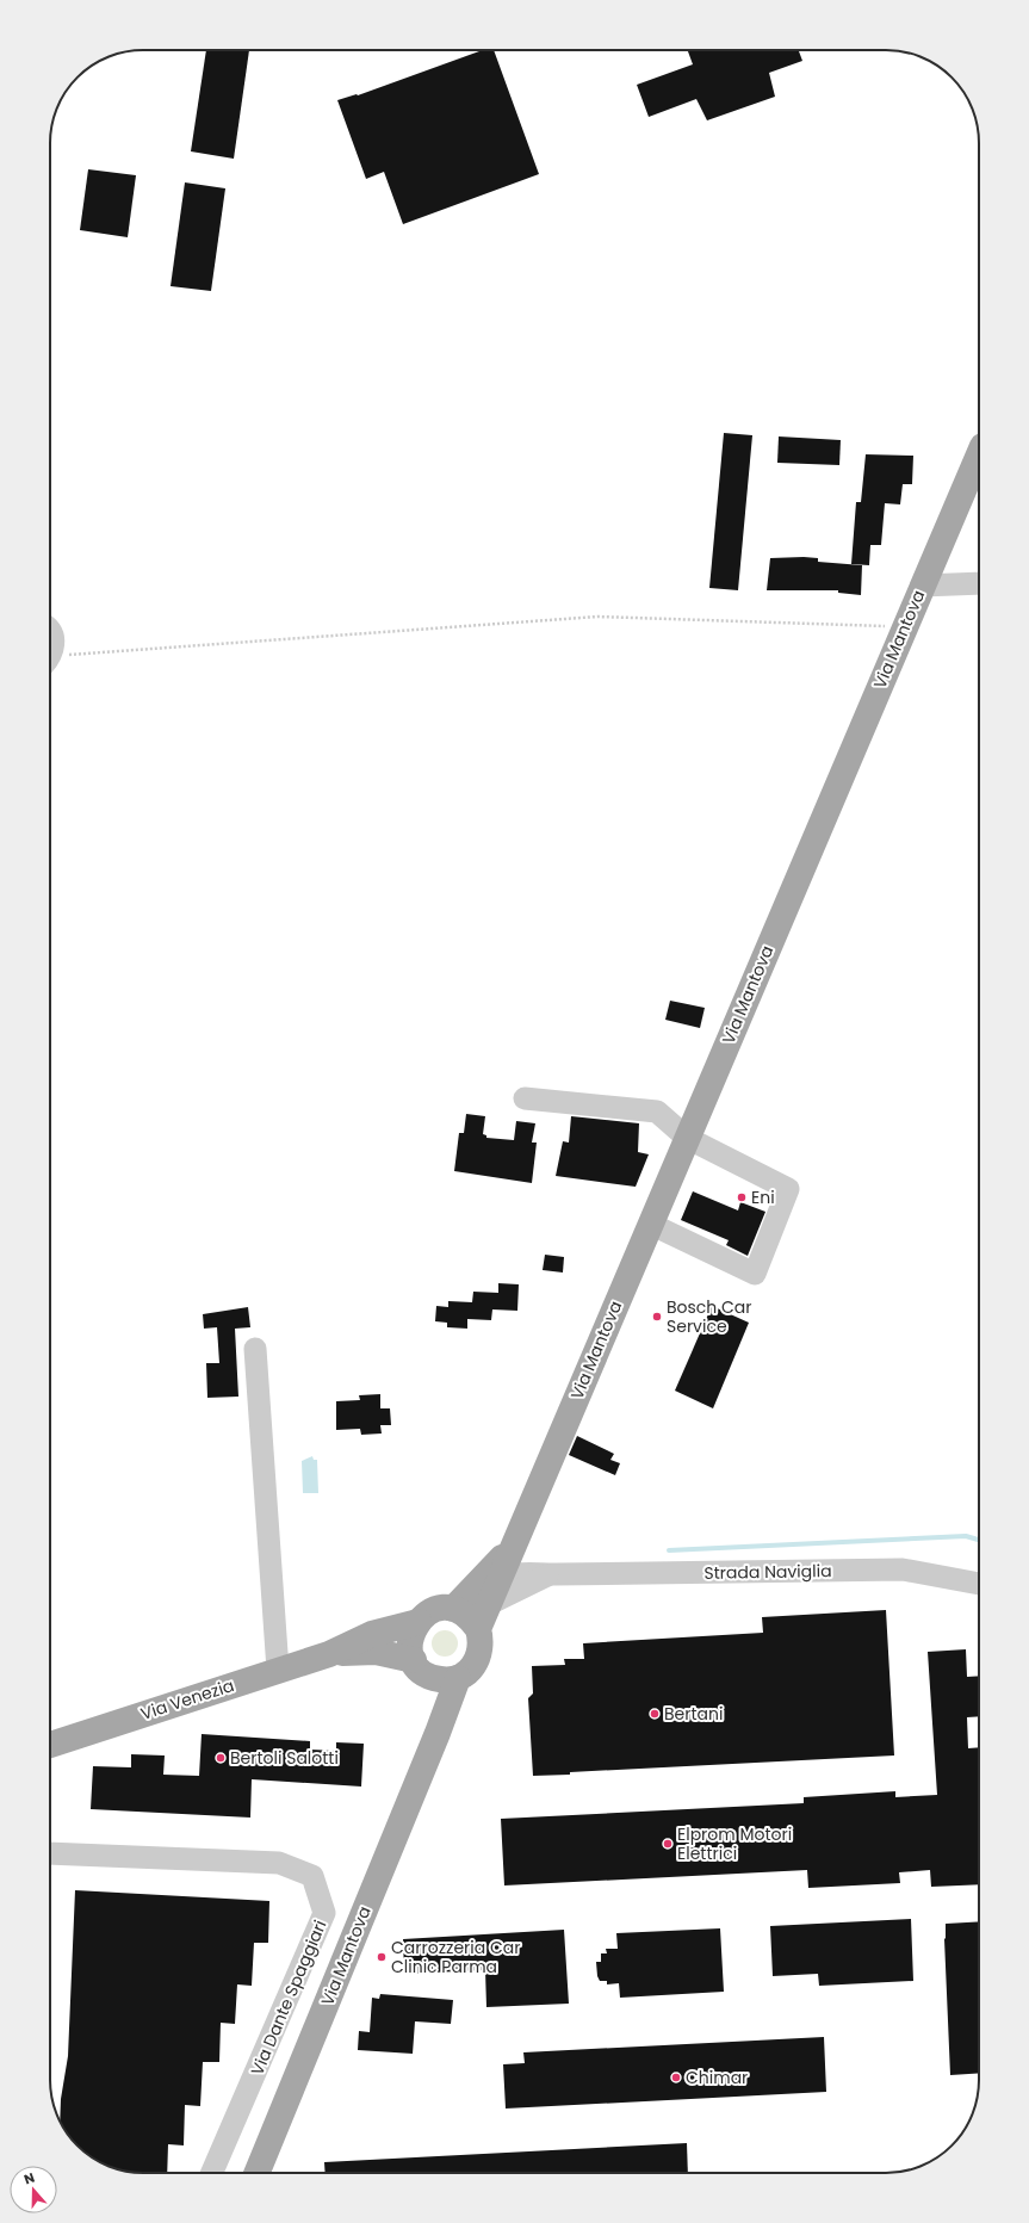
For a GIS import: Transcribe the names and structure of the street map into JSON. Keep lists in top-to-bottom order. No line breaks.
{"streets":{"main road":["Via Mantova","Via Venezia"],"street":["Strada Naviglia","Via Dante Spaggiari"]},"crossings":[["Via Mantova","Strada Naviglia"],["Via Mantova","Via Venezia"],["Strada Naviglia","Via Venezia"]],"places":["Eni","Bosch Car Service","Bertani","Bertoli Salotti","Elprom Motori Elettrici","Carrozzeria Car Clinic Parma","Chimar"],"north":"top"}
